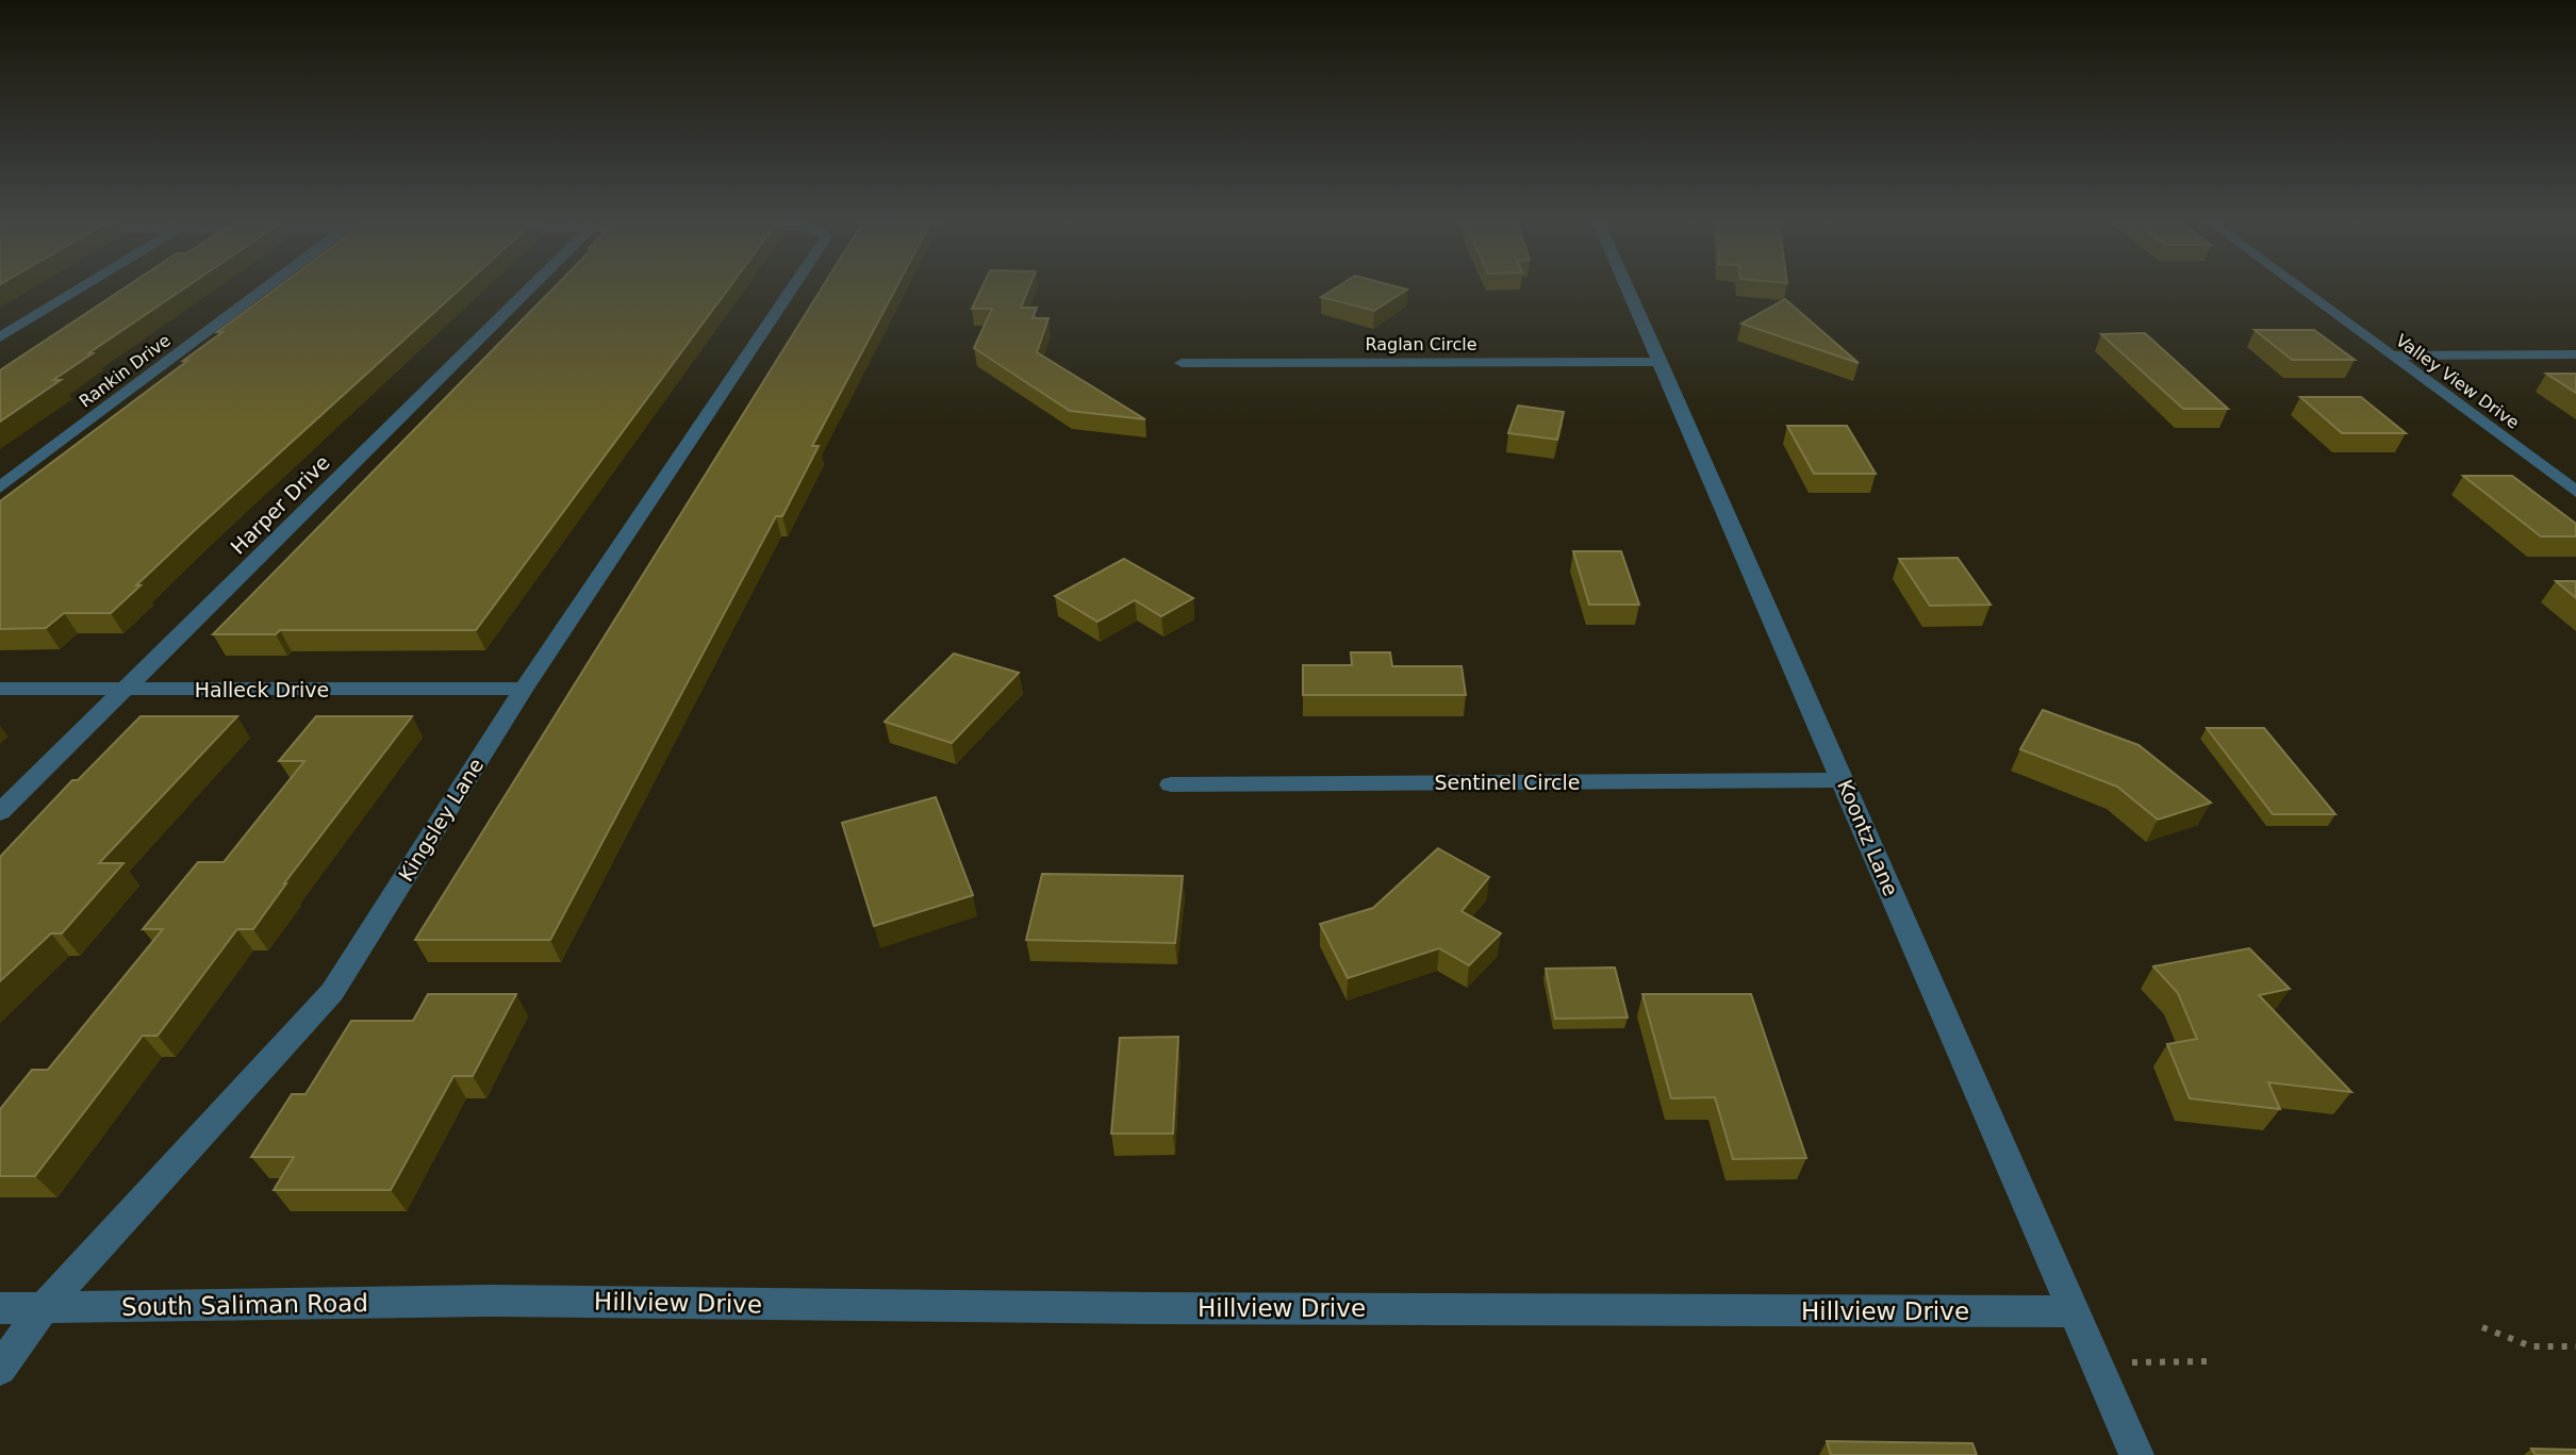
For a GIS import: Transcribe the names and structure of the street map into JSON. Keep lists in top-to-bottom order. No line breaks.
{"streets":{"street":["Raglan Circle","Rankin Drive","Valley View Drive","Harper Drive","Halleck Drive","Sentinel Circle","Kingsley Lane","Koontz Lane","Hillview Drive","South Saliman Road"]},"crossings":[["Raglan Circle","Koontz Lane"],["Harper Drive","Halleck Drive"],["Halleck Drive","Kingsley Lane"],["Sentinel Circle","Koontz Lane"],["Kingsley Lane","South Saliman Road"],["Koontz Lane","Hillview Drive"],["Hillview Drive","South Saliman Road"]]}
